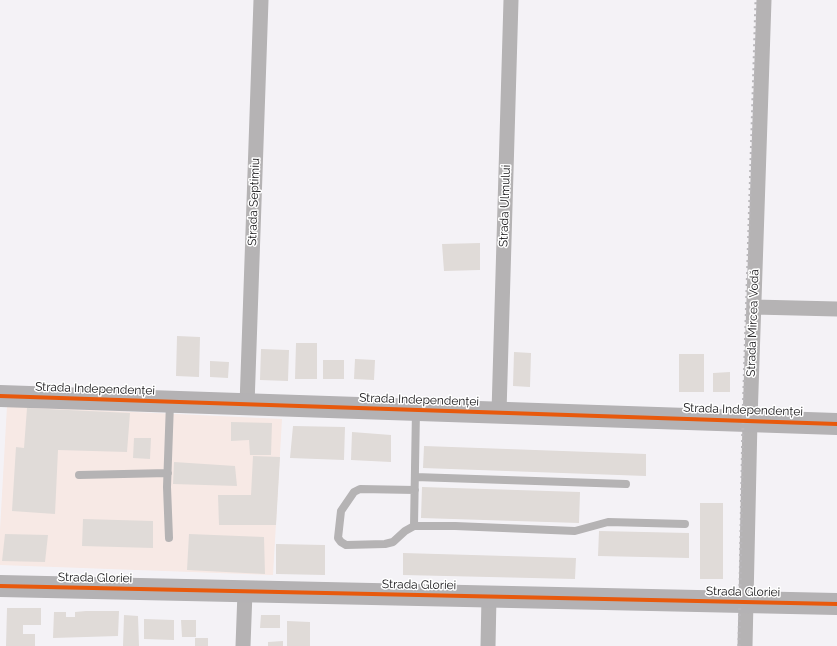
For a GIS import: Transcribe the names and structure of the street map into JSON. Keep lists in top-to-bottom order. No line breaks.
{"streets":{"street":["Strada Septimiu","Strada Ulmului","Strada Mircea Vodă","Strada Independenței","Strada Gloriei"]},"crossings":[["Strada Septimiu","Strada Independenței"],["Strada Ulmului","Strada Independenței"],["Strada Mircea Vodă","Strada Independenței"],["Strada Mircea Vodă","Strada Gloriei"]]}
